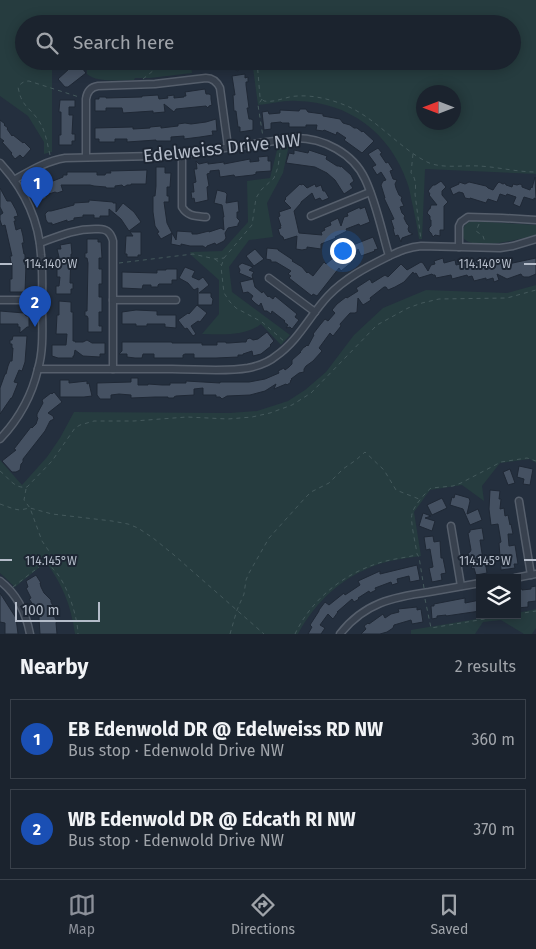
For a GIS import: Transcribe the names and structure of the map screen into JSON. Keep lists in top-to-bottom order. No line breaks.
{"streets":{"street":["Edelweiss Drive NW"]},"scale_bar":"100 m","north":"left","page":{"search":"Search here","pins":["1","2"],"scale":"100 m","heading":["Nearby","2 results"],"list":[{"mark":"1","name":"EB Edenwold DR @ Edelweiss RD NW","note":"Bus stop · Edenwold Drive NW","value":"360 m"},{"mark":"2","name":"WB Edenwold DR @ Edcath RI NW","note":"Bus stop · Edenwold Drive NW","value":"370 m"}],"nav":["Map","Directions","Saved"]},"coordinates":["114.140°W","114.145°W"]}
